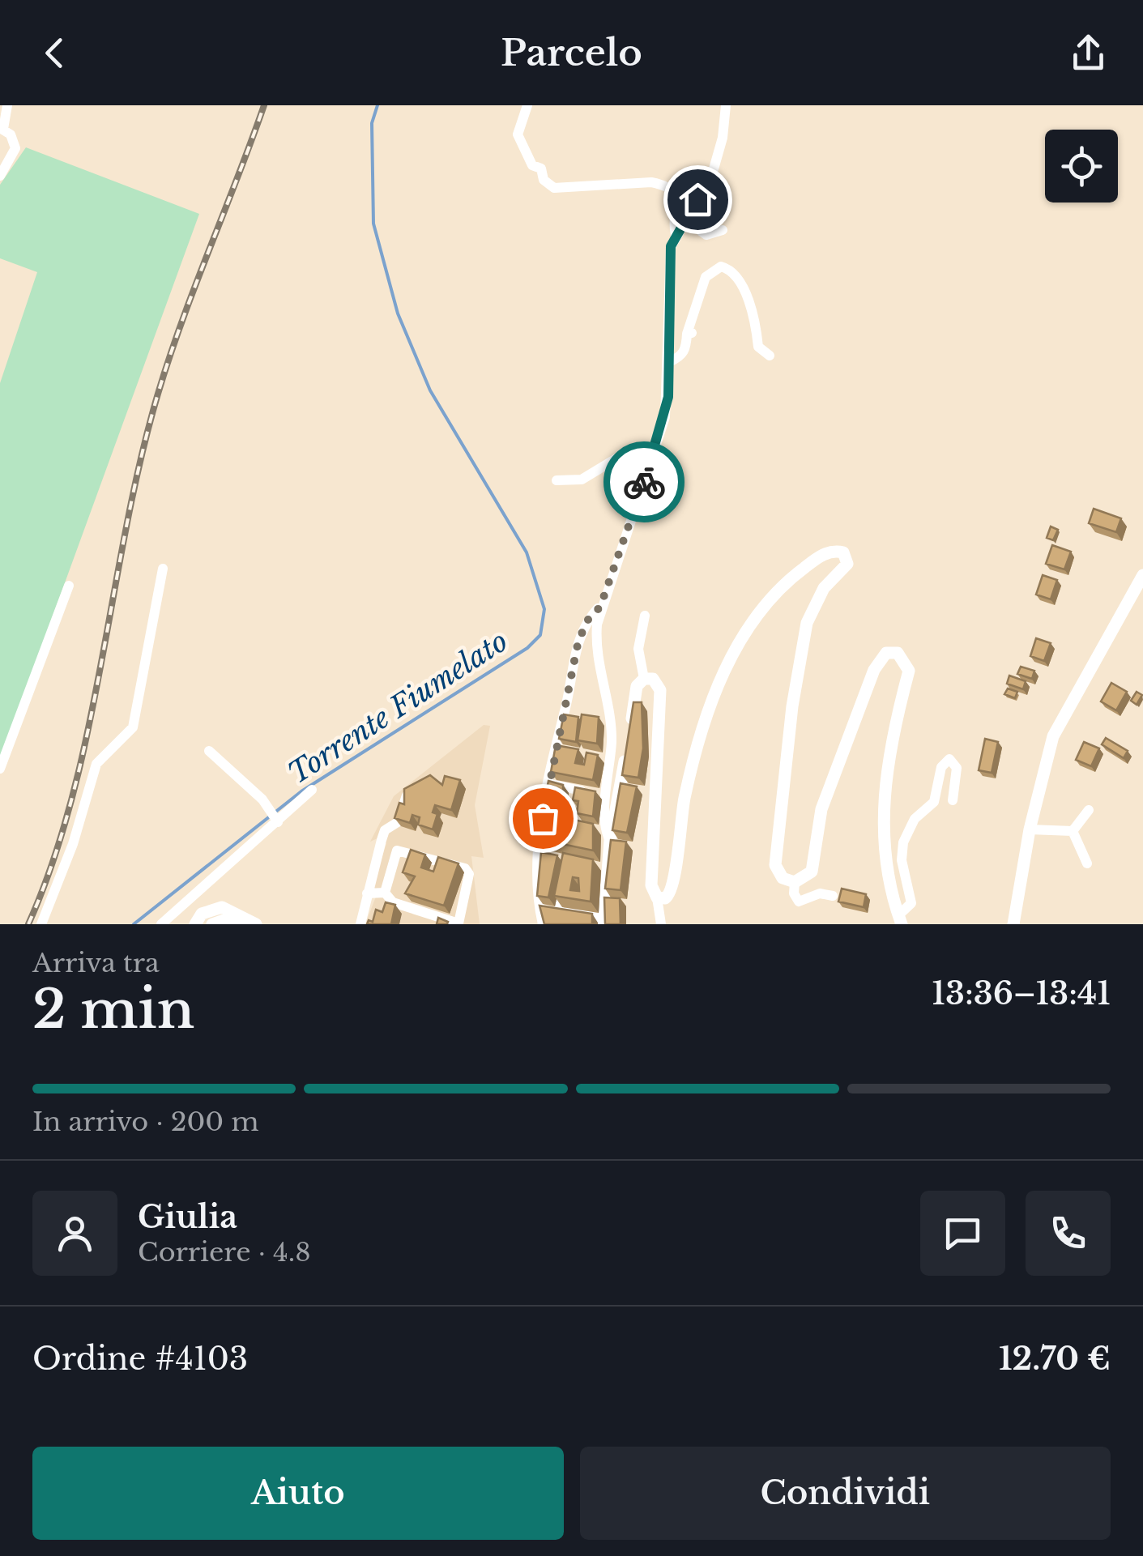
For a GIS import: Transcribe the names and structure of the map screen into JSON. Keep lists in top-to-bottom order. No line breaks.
{"water":["Torrente Fiumelato"],"page":{"header":"Parcelo","heading":["2 min","Arriva tra","13:36–13:41"],"panel":["Giulia","Corriere · 4.8","Ordine #4103","12.70 €"],"bar":"In arrivo · 200 m","buttons":["Aiuto","Condividi"]}}
